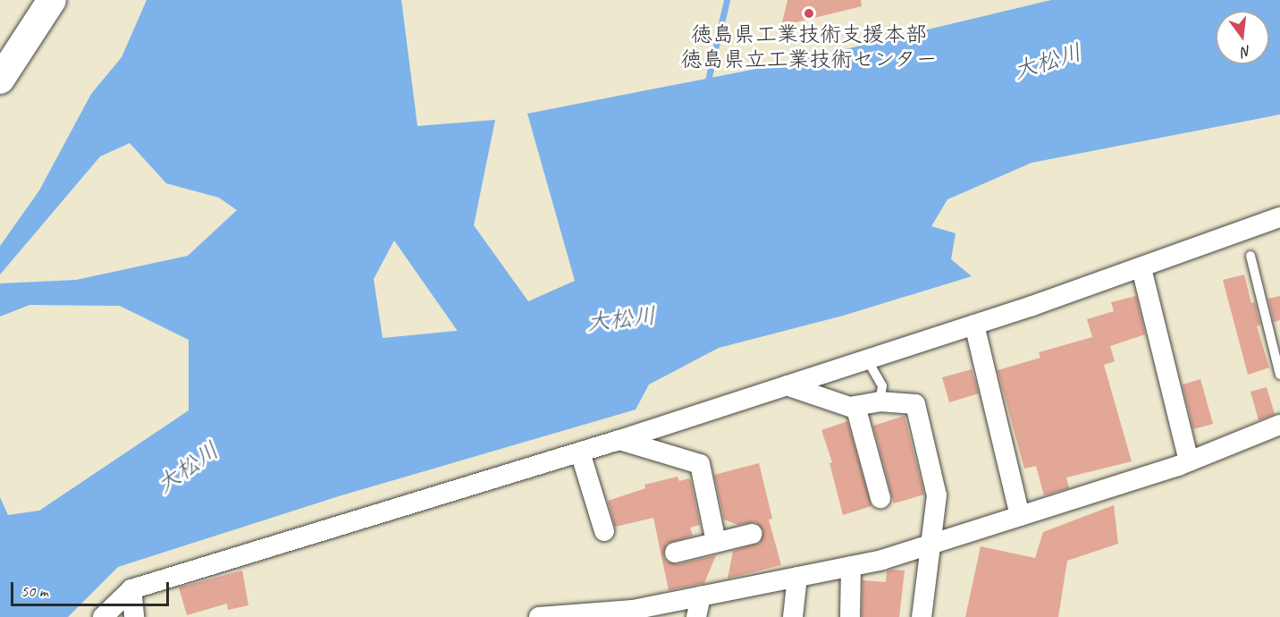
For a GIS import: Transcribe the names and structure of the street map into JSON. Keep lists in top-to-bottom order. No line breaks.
{"water":["大松川"],"places":["徳島県工業技術支援本部 徳島県立工業技術センター"],"scale_bar":"50 m","north":"bottom"}
